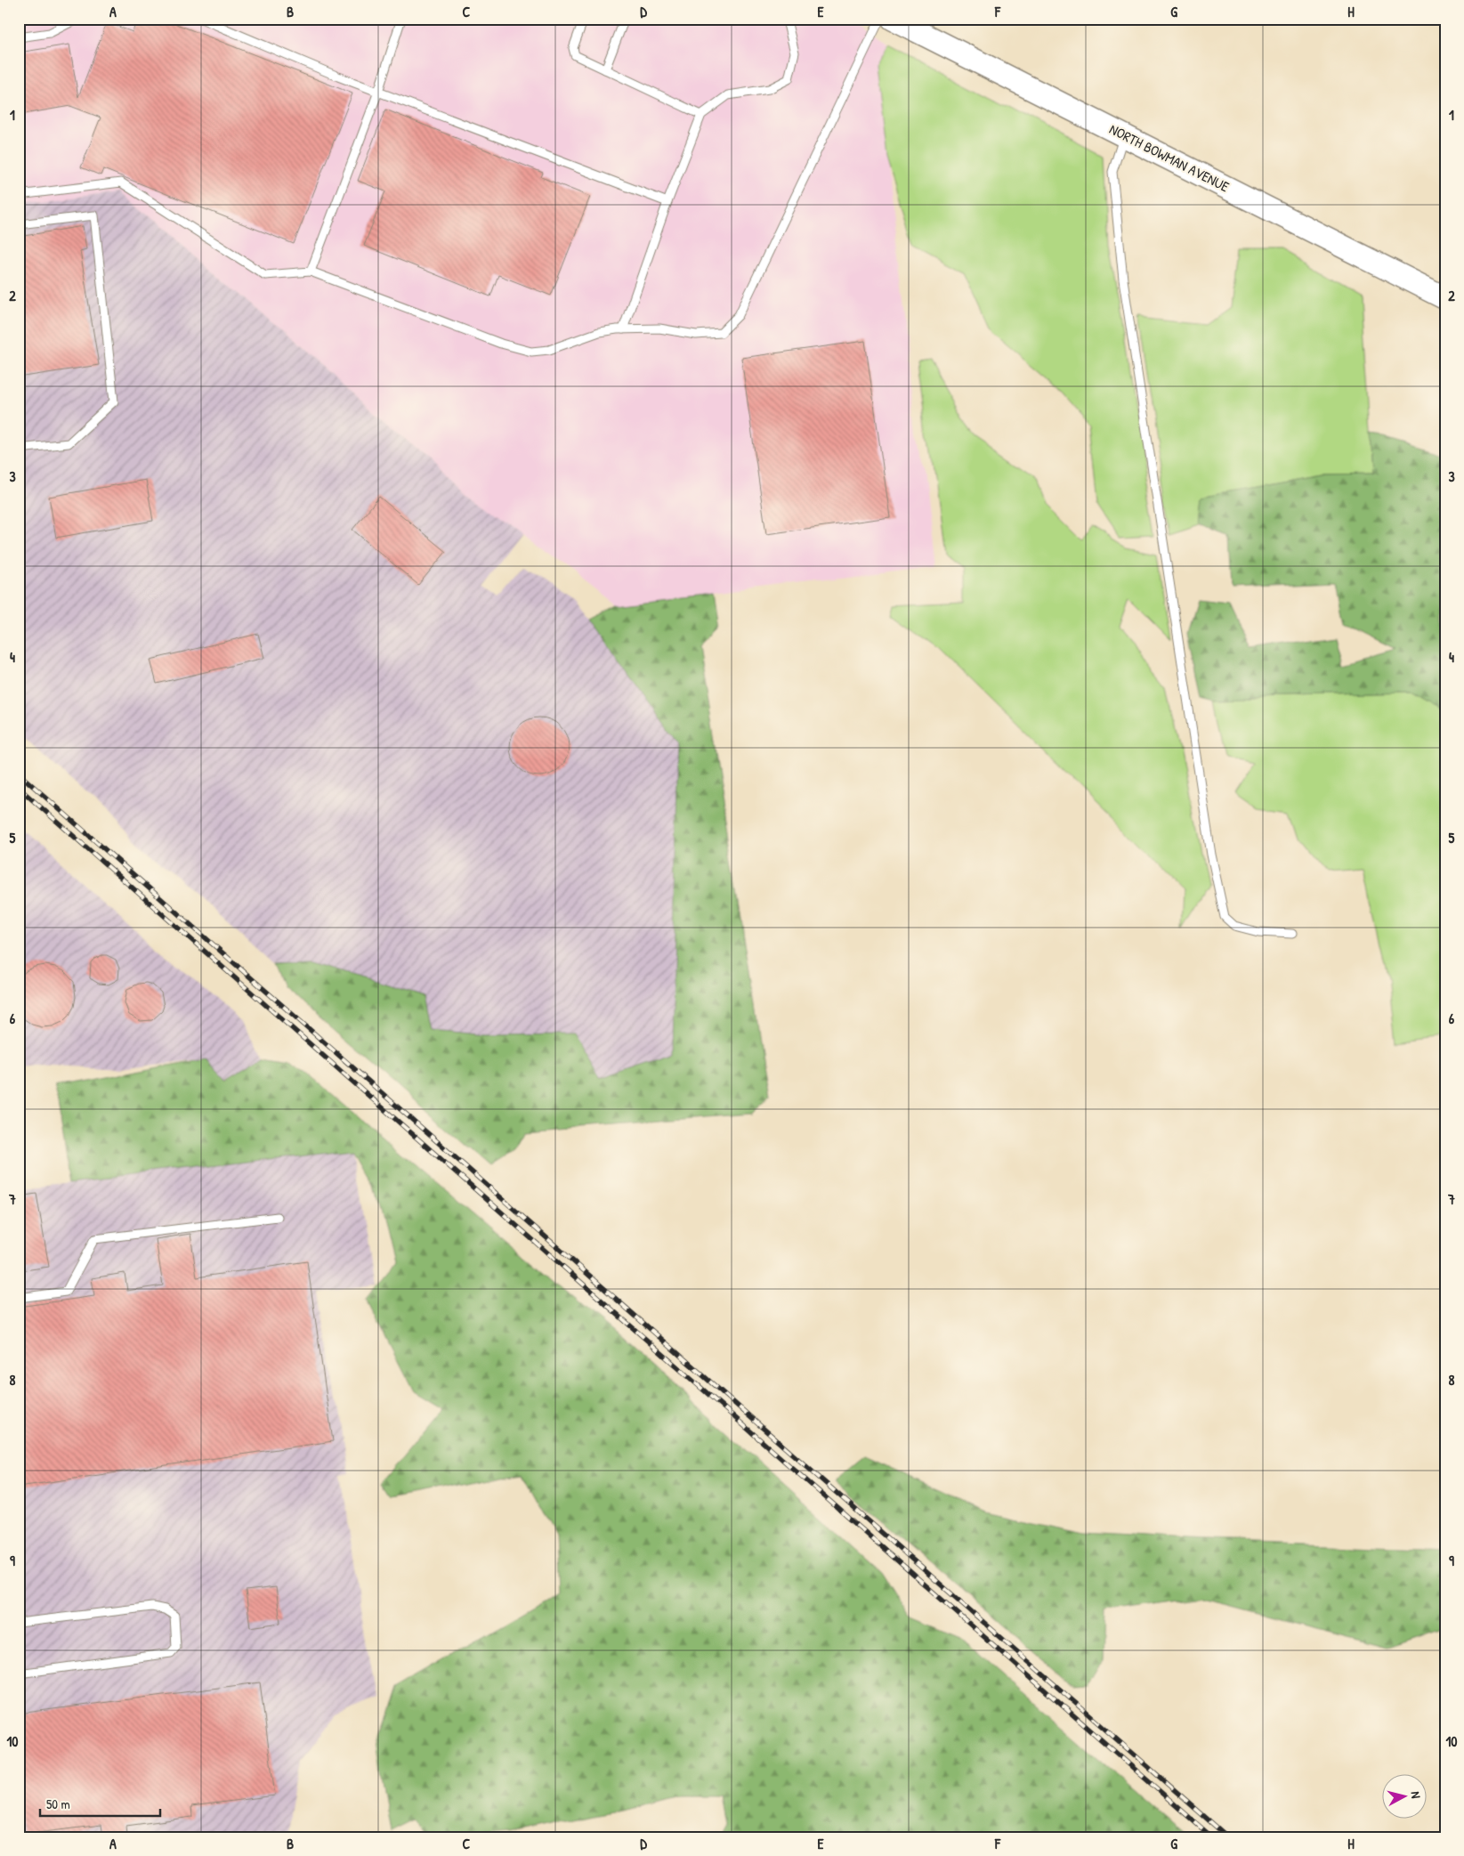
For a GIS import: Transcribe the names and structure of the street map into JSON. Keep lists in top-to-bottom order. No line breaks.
{"streets":{"street":["NORTH BOWMAN AVENUE"]},"scale_bar":"50 m","north":"right","grid":{"columns":["A","B","C","D","E","F","G","H"],"rows":["1","2","3","4","5","6","7","8","9","10"]}}
